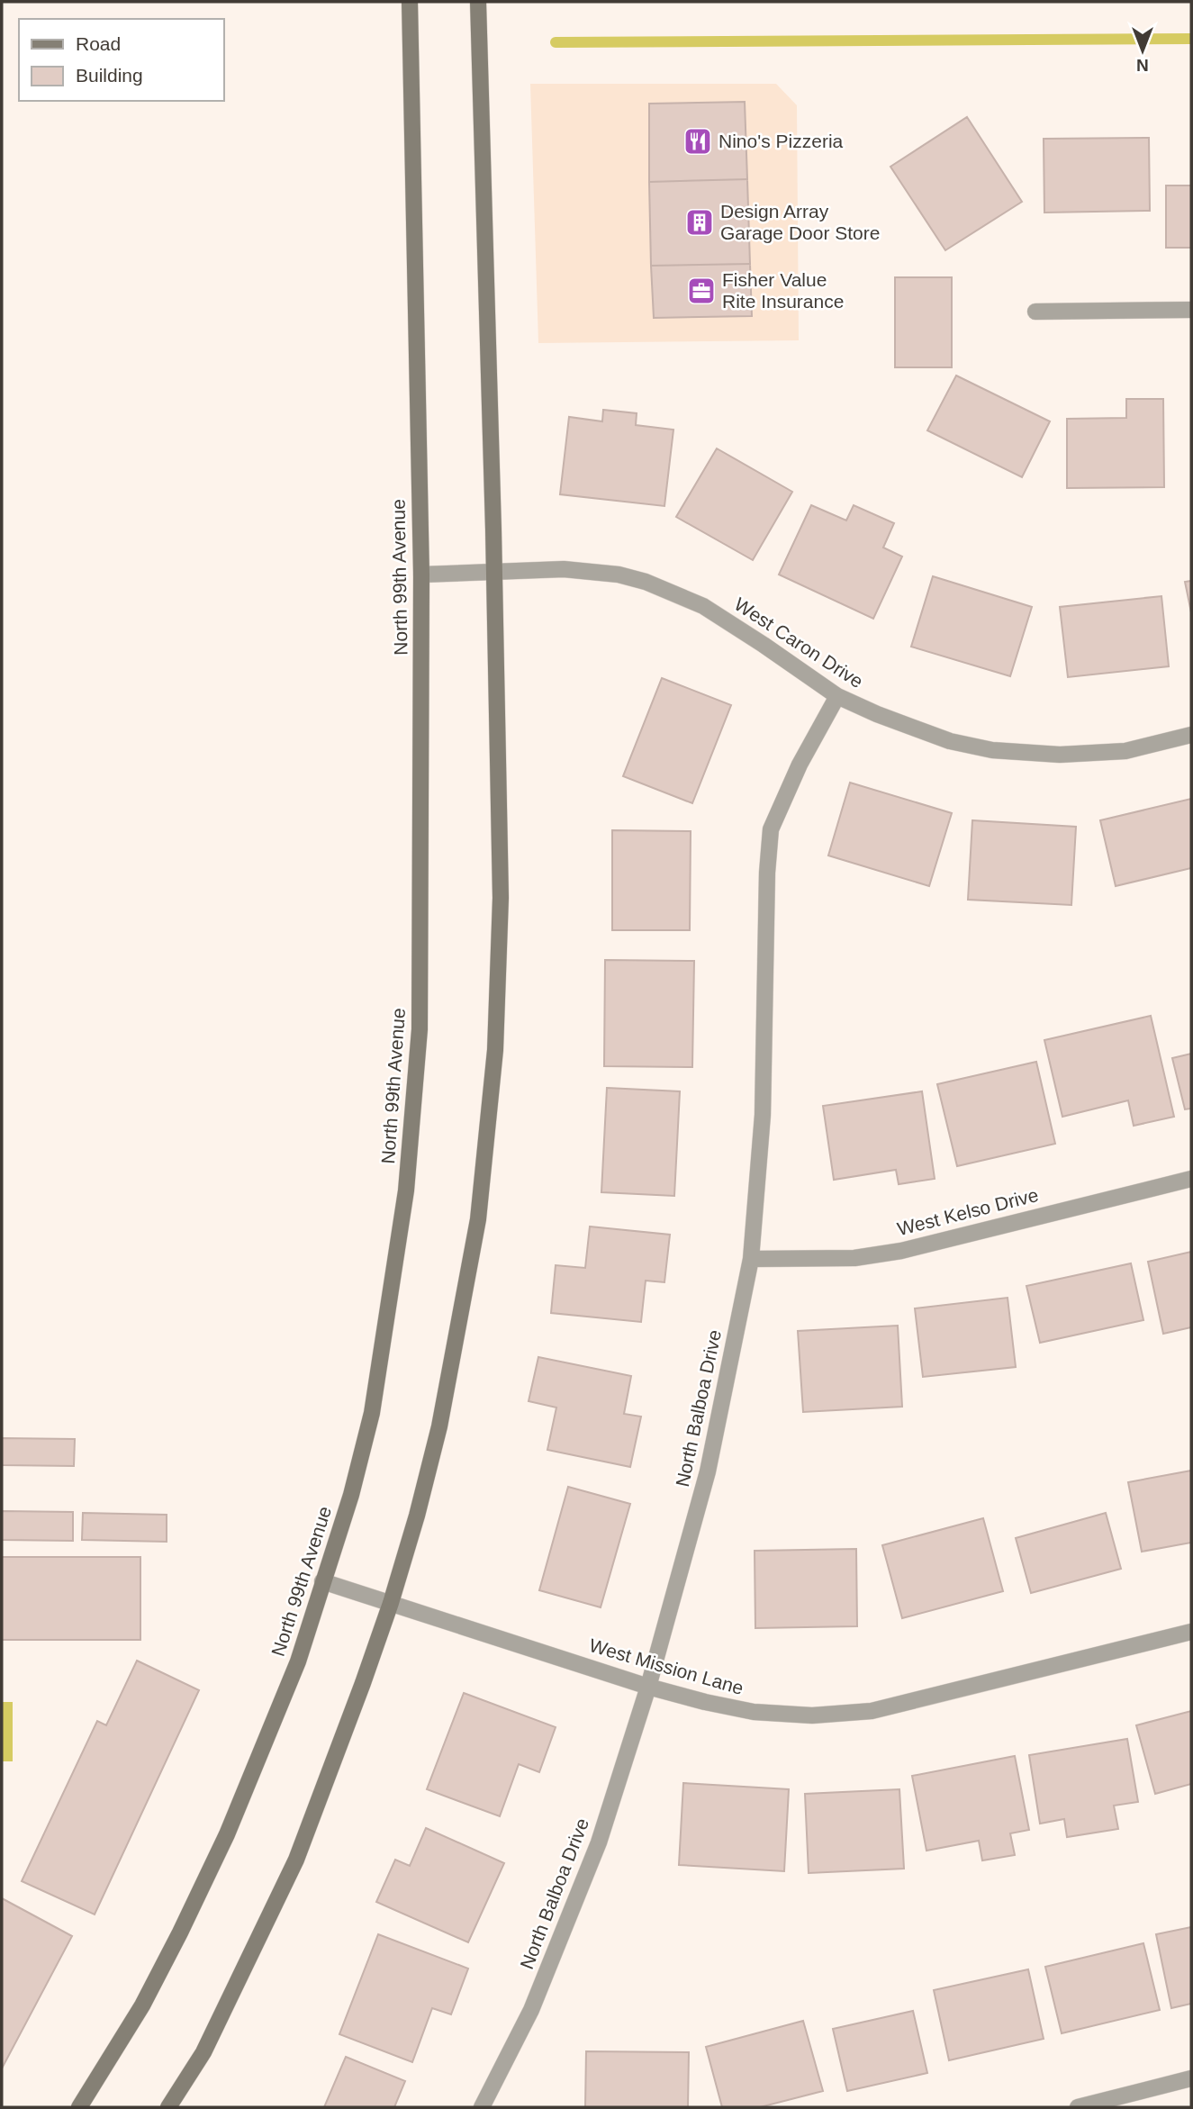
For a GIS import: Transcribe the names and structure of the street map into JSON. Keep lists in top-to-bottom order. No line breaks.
{"streets":{"main road":["North 99th Avenue"],"street":["West Caron Drive","West Kelso Drive","North Balboa Drive","West Mission Lane"]},"crossings":[["North 99th Avenue","West Caron Drive"],["North 99th Avenue","West Mission Lane"],["West Caron Drive","North Balboa Drive"],["West Kelso Drive","North Balboa Drive"],["North Balboa Drive","West Mission Lane"]],"places":{"restaurant":["Nino's Pizzeria"],"building":["Design Array Garage Door Store"],"office":["Fisher Value Rite Insurance"]},"legend":["Road","Building"],"north":"bottom"}
